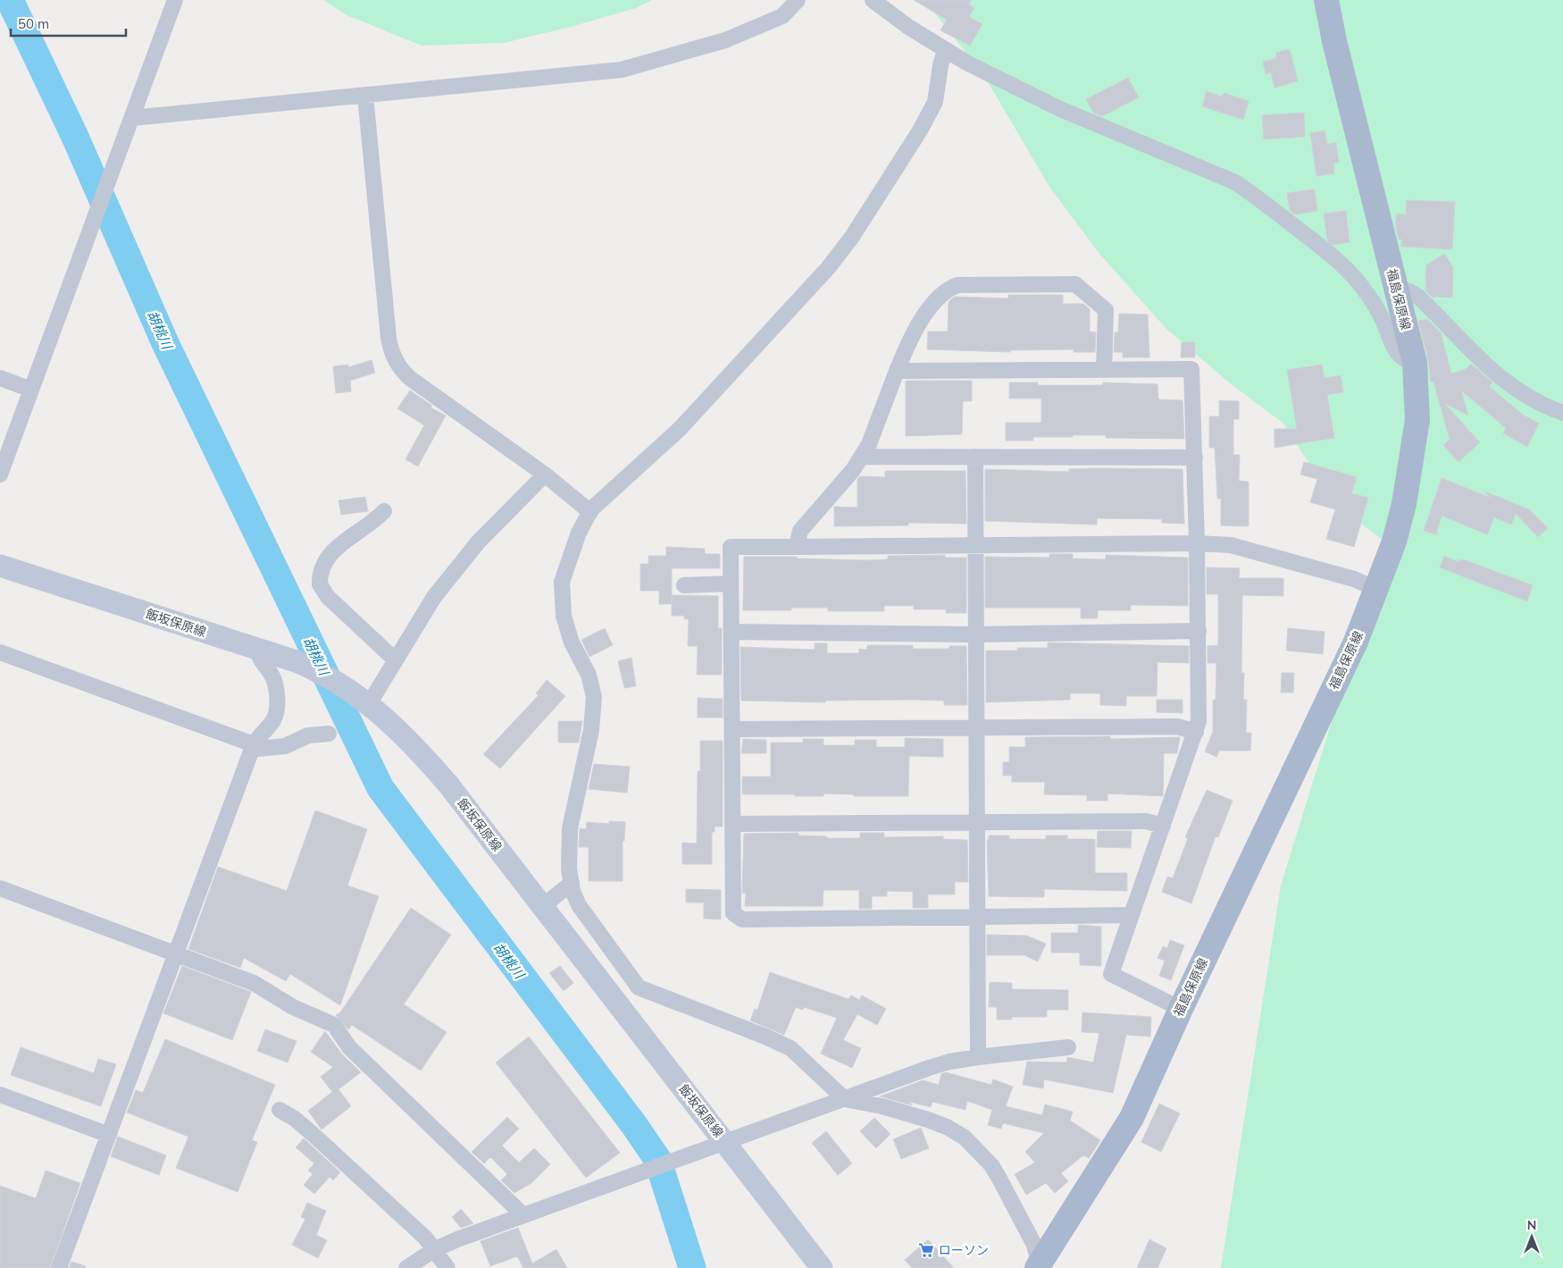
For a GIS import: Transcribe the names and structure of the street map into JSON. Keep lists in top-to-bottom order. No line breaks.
{"streets":{"main road":["福島保原線","飯坂保原線"]},"water":["胡桃川"],"places":{"supermarket":["ローソン"]},"scale_bar":"50 m","north":"top"}
